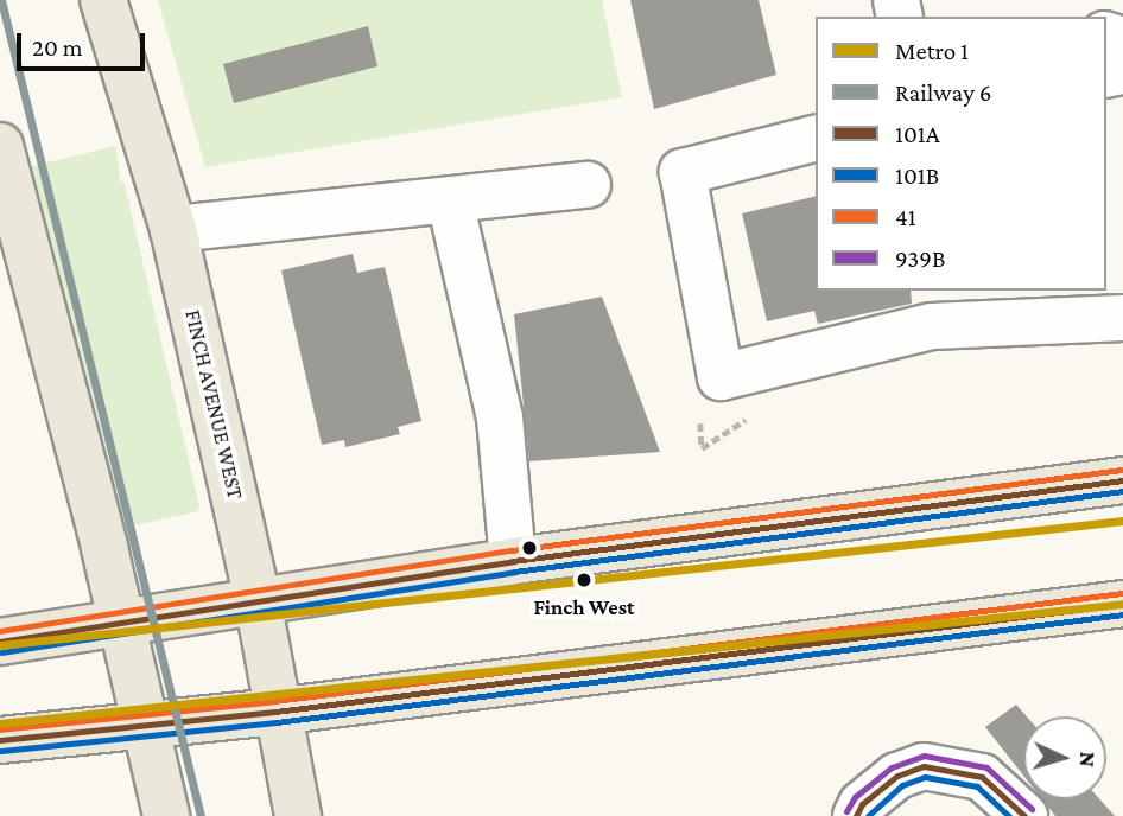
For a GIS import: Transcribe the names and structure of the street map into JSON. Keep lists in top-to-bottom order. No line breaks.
{"streets":{"main road":["FINCH AVENUE WEST"]},"places":["Finch West"],"lines":["rail line 6","transit line 41","transit line 101A","transit line 101B","metro line 1","transit line 939B"],"legend":["Metro 1","Railway 6","101A","101B","41","939B"],"scale_bar":"20 m","north":"right"}
